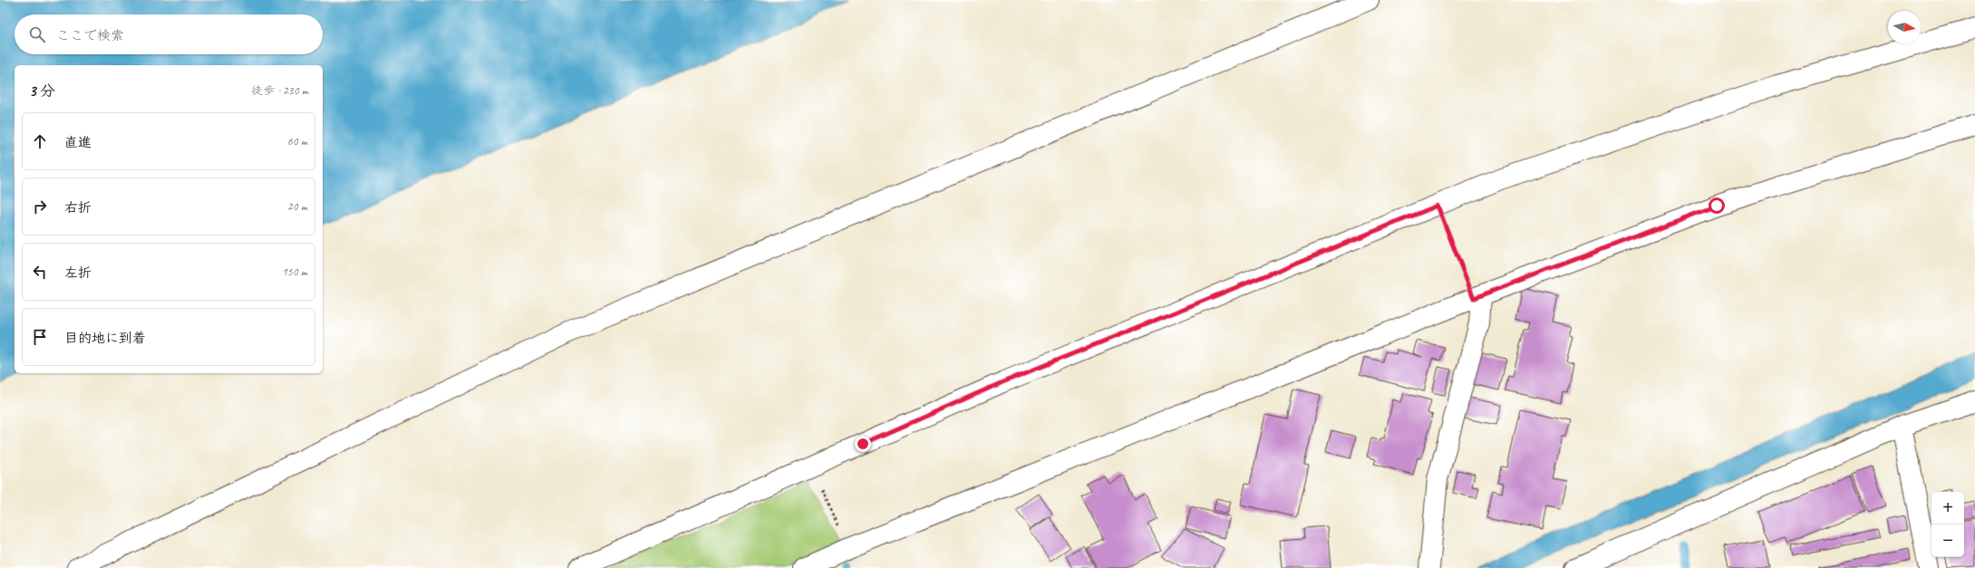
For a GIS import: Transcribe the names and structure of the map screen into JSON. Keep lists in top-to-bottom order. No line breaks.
{"north":"right","page":{"search":"ここで検索","heading":["3 分","徒歩 · 230 m"],"list":[["直進","60 m"],["右折","20 m"],["左折","150 m"],"目的地に到着"],"map_buttons":["+","−"]}}
